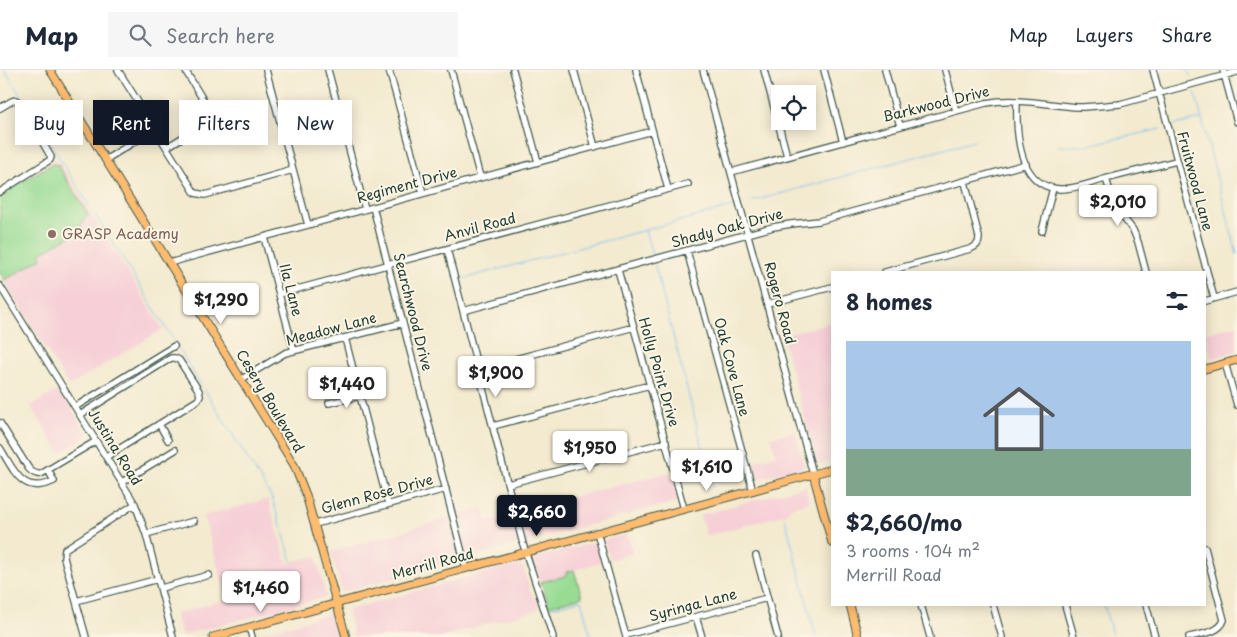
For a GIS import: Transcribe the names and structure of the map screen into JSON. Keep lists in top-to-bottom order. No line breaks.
{"streets":{"main road":["Rogero Road","Cesery Boulevard","Merrill Road"],"street":["Barkwood Drive","Fruitwood Lane","Regiment Drive","Anvil Road","Shady Oak Drive","Ila Lane","Searchwood Drive","Meadow Lane","Oak Cove Lane","Holly Point Drive","Justina Road","Glenn Rose Drive","Syringa Lane"]},"crossings":[["Barkwood Drive","Fruitwood Lane"],["Barkwood Drive","Rogero Road"],["Regiment Drive","Ila Lane"],["Regiment Drive","Searchwood Drive"],["Regiment Drive","Cesery Boulevard"],["Anvil Road","Ila Lane"],["Anvil Road","Searchwood Drive"],["Shady Oak Drive","Rogero Road"],["Shady Oak Drive","Oak Cove Lane"],["Shady Oak Drive","Holly Point Drive"],["Ila Lane","Meadow Lane"],["Rogero Road","Merrill Road"],["Searchwood Drive","Meadow Lane"],["Searchwood Drive","Glenn Rose Drive"],["Searchwood Drive","Merrill Road"],["Meadow Lane","Cesery Boulevard"],["Oak Cove Lane","Merrill Road"],["Holly Point Drive","Merrill Road"],["Cesery Boulevard","Glenn Rose Drive"],["Cesery Boulevard","Merrill Road"]],"places":["GRASP Academy"],"page":{"header":"Map","search":"Search here","nav":["Map","Layers","Share"],"chip":["Buy","Rent","Filters","New"],"price":["$2,010","$1,290","$1,900","$1,440","$1,950","$1,610","$2,660","$1,460"],"heading":"8 homes","list":[{"name":"$2,660/mo","note":"3 rooms · 104 m² · Merrill Road"}]}}
